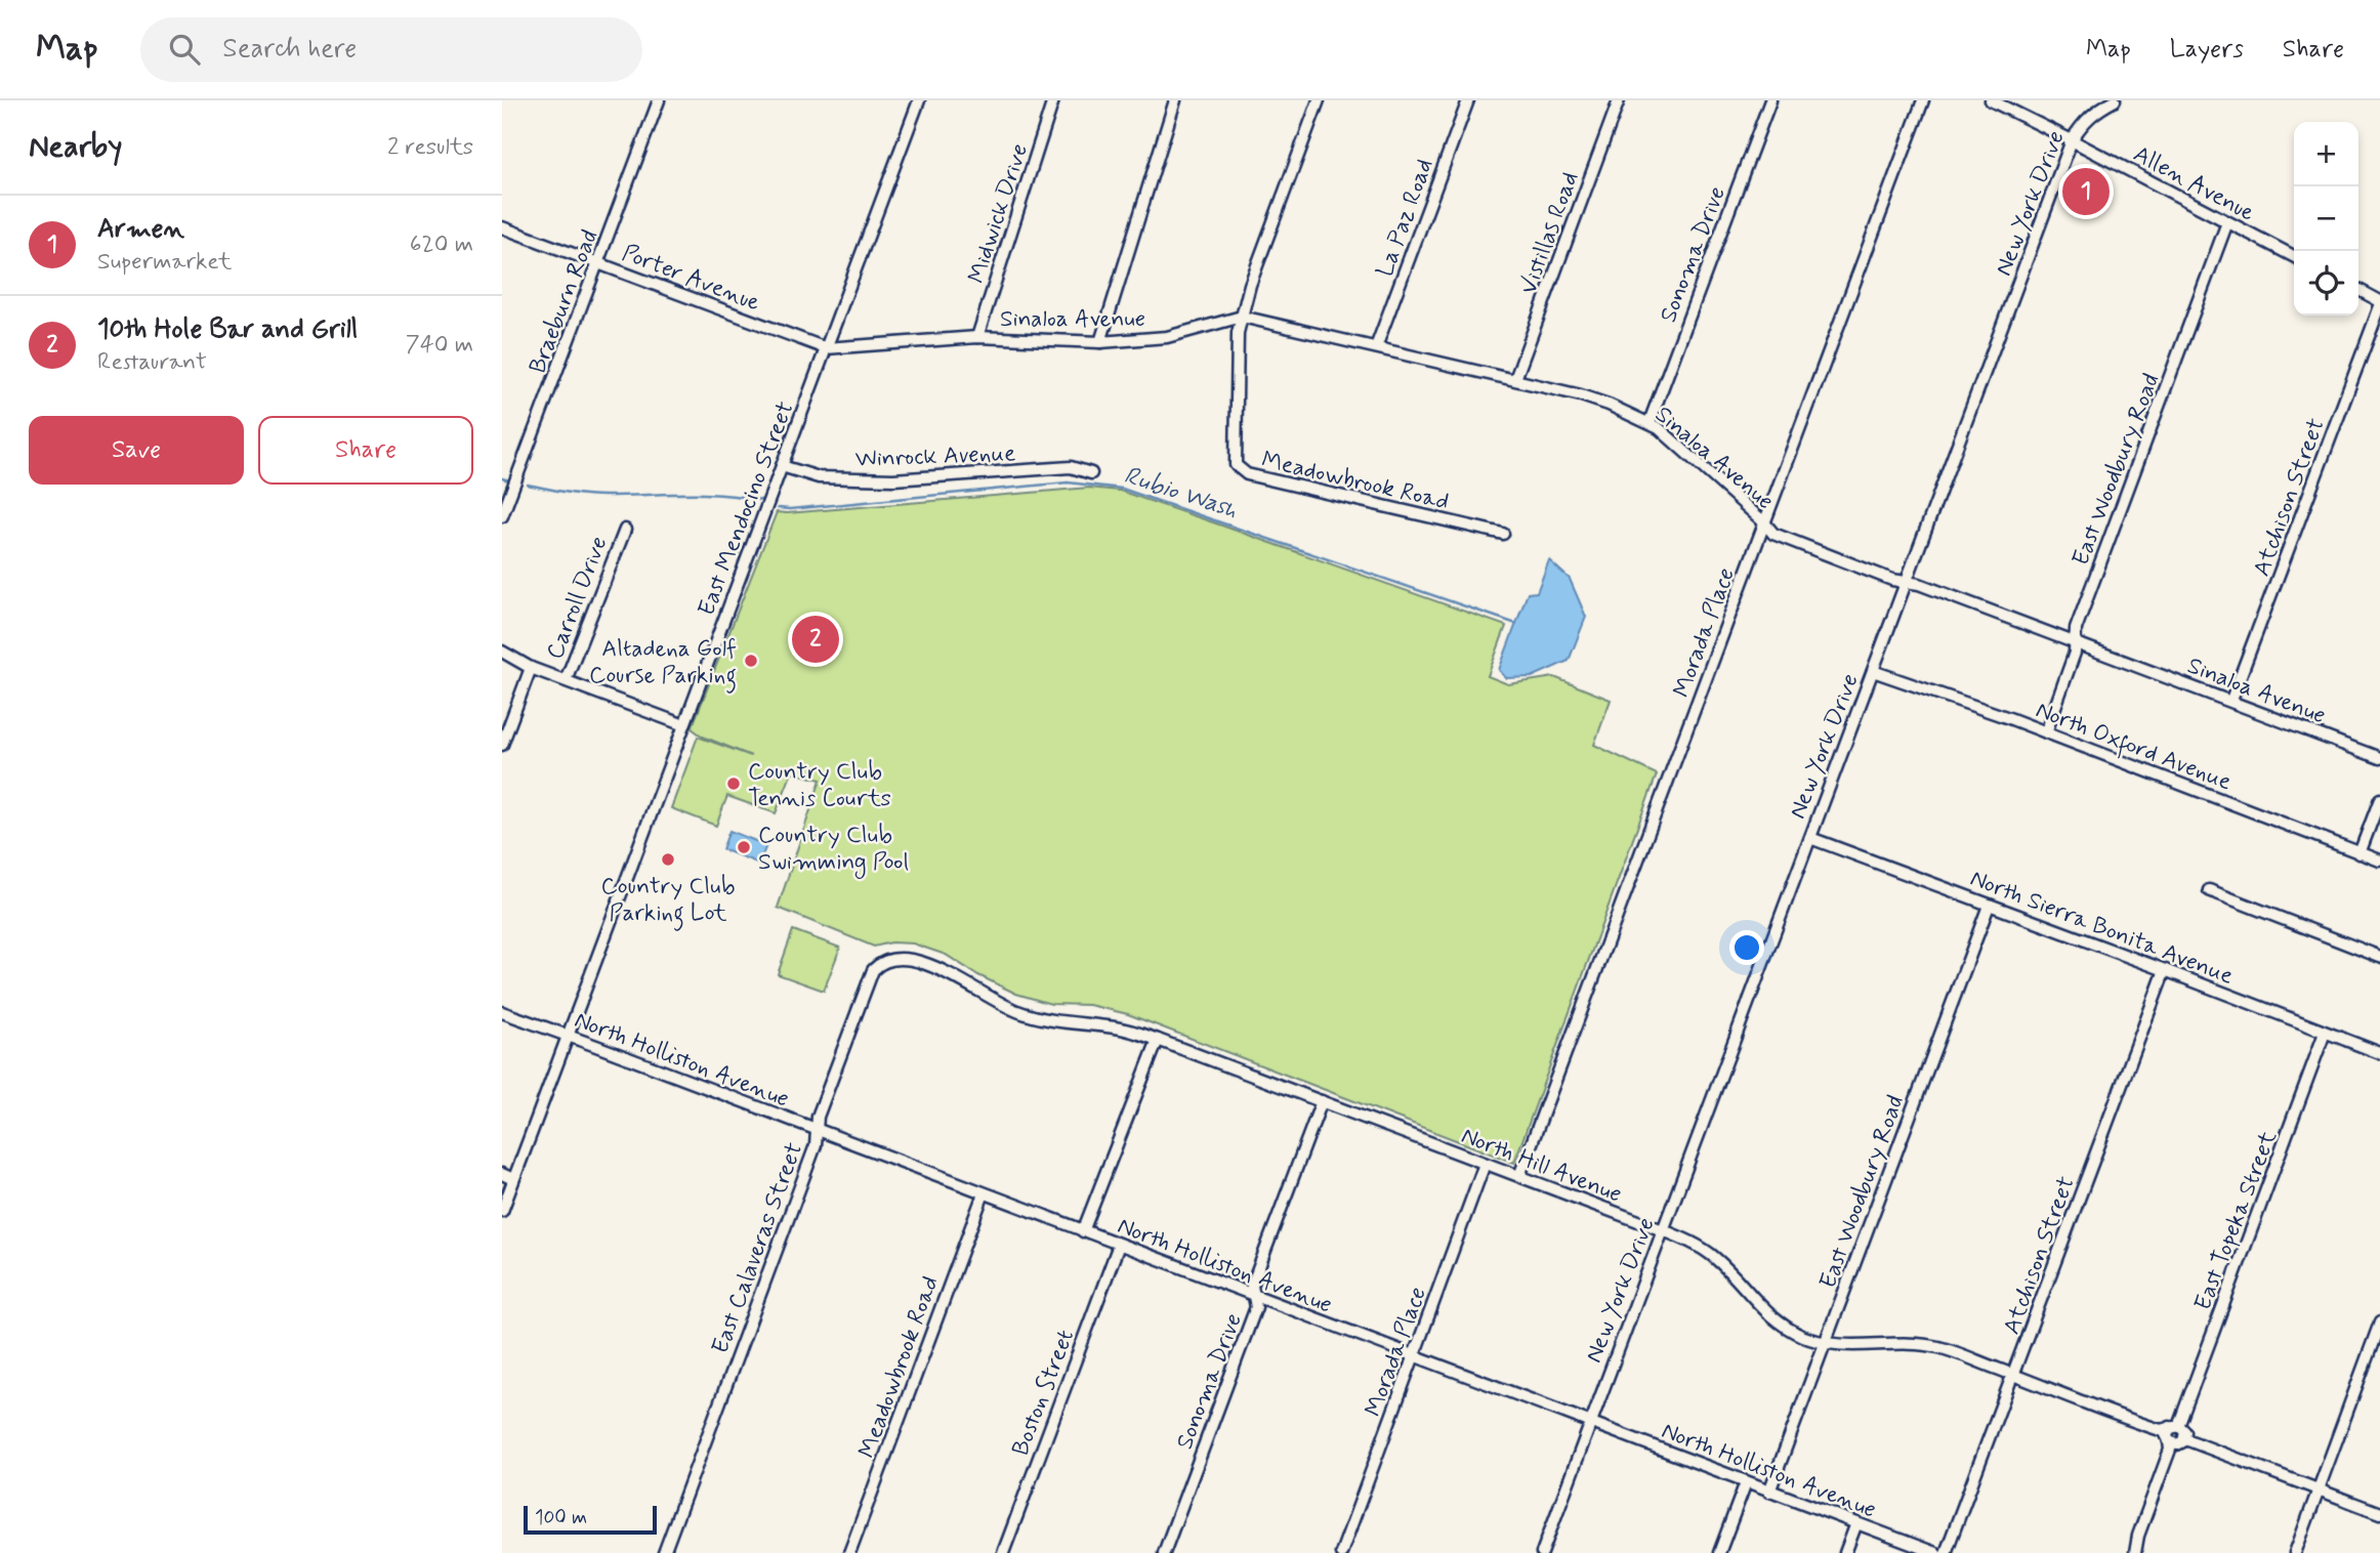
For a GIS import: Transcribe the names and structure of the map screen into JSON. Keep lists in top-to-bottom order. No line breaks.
{"streets":{"street":["Allen Avenue","New York Drive","Midwick Drive","La Paz Road","Vistillas Road","Sonoma Drive","Porter Avenue","Braeburn Road","Sinaloa Avenue","Winrock Avenue","East Woodbury Road","Meadowbrook Road","Atchison Street","East Mendocino Street","Carroll Drive","Morada Place","North Oxford Avenue","North Sierra Bonita Avenue","North Holliston Avenue","North Hill Avenue","East Topeka Street","East Calaveras Street","Boston Street"]},"crossings":[["Allen Avenue","New York Drive"],["Allen Avenue","East Woodbury Road"],["New York Drive","Sinaloa Avenue"],["New York Drive","North Oxford Avenue"],["New York Drive","North Sierra Bonita Avenue"],["New York Drive","North Holliston Avenue"],["New York Drive","North Hill Avenue"],["Midwick Drive","Sinaloa Avenue"],["La Paz Road","Sinaloa Avenue"],["Vistillas Road","Sinaloa Avenue"],["Sonoma Drive","Sinaloa Avenue"],["Sonoma Drive","North Holliston Avenue"],["Sonoma Drive","North Hill Avenue"],["Porter Avenue","Braeburn Road"],["Porter Avenue","Sinaloa Avenue"],["Porter Avenue","East Mendocino Street"],["Sinaloa Avenue","East Woodbury Road"],["Sinaloa Avenue","Meadowbrook Road"],["Sinaloa Avenue","Atchison Street"],["Sinaloa Avenue","East Mendocino Street"],["Sinaloa Avenue","Morada Place"],["Winrock Avenue","East Mendocino Street"],["East Woodbury Road","North Oxford Avenue"],["East Woodbury Road","North Sierra Bonita Avenue"],["East Woodbury Road","North Holliston Avenue"],["East Woodbury Road","North Hill Avenue"],["Meadowbrook Road","North Holliston Avenue"],["Atchison Street","North Sierra Bonita Avenue"],["Atchison Street","North Hill Avenue"],["East Mendocino Street","North Holliston Avenue"],["Morada Place","North Holliston Avenue"],["Morada Place","North Hill Avenue"],["North Sierra Bonita Avenue","East Topeka Street"],["North Holliston Avenue","East Calaveras Street"],["North Holliston Avenue","Boston Street"],["North Hill Avenue","East Topeka Street"],["North Hill Avenue","East Calaveras Street"]],"water":["Rubio Wash"],"places":["Altadena Golf Course Parking","Country Club Tennis Courts","Country Club Swimming Pool","Country Club Parking Lot"],"scale_bar":"100 m","page":{"header":"Map","search":"Search here","nav":["Map","Layers","Share"],"heading":["Nearby","2 results"],"map_buttons":["+","−"],"pins":["1","2"],"list":[{"mark":"1","name":"Armen","note":"Supermarket","value":"620 m"},{"mark":"2","name":"10th Hole Bar and Grill","note":"Restaurant","value":"740 m"}],"buttons":["Save","Share"],"scale":"100 m"}}
